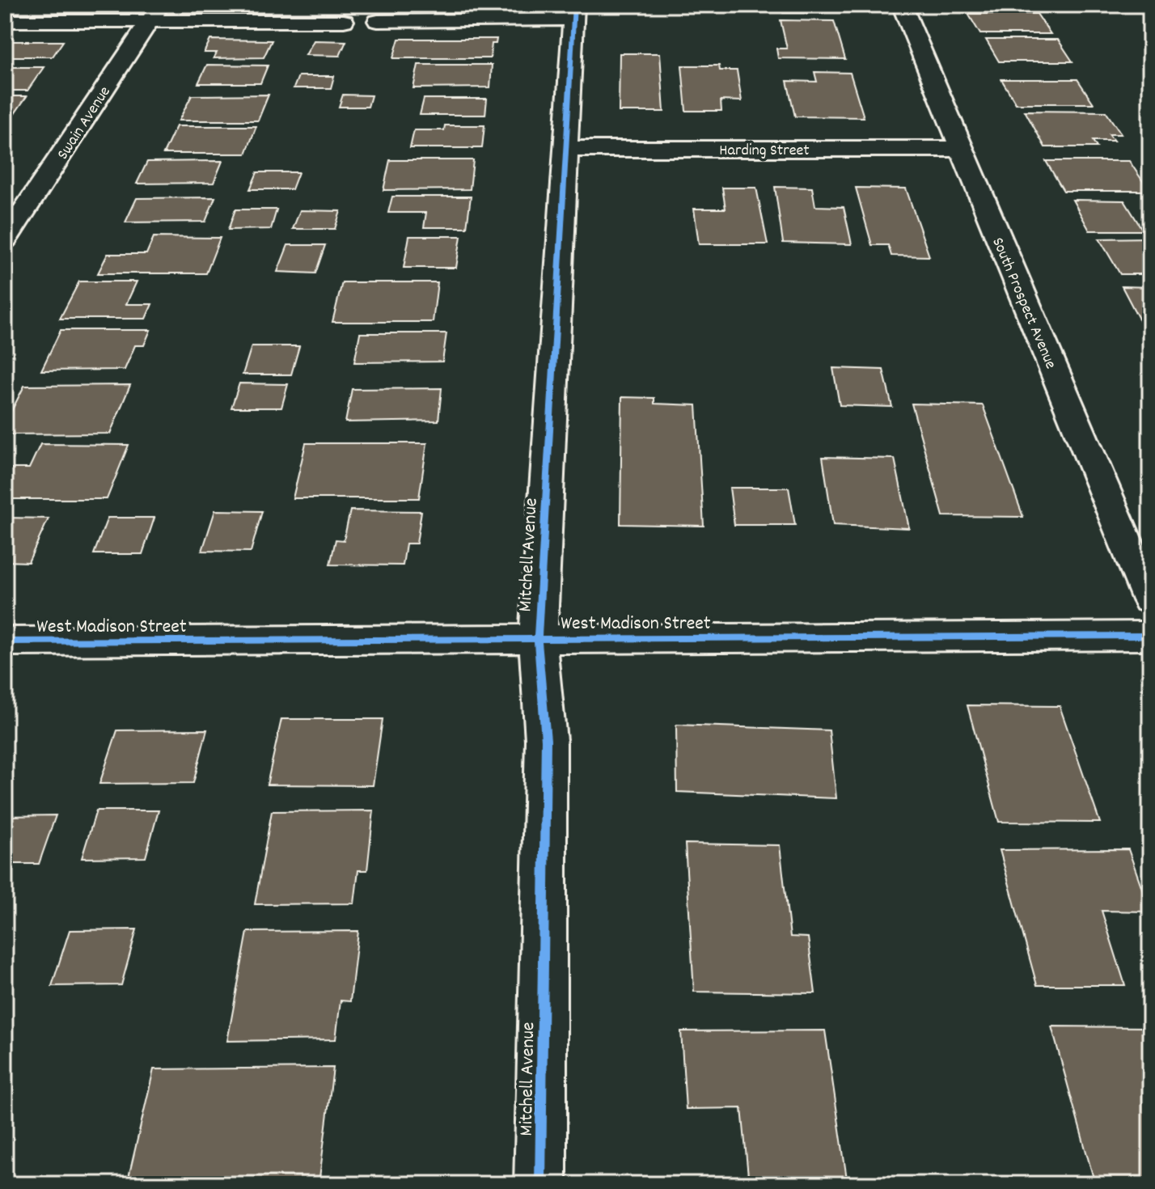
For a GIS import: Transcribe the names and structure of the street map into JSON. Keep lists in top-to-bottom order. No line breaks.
{"streets":{"street":["Swain Avenue","Harding Street","South Prospect Avenue","Mitchell Avenue","West Madison Street"]},"crossings":[["Harding Street","South Prospect Avenue"],["Harding Street","Mitchell Avenue"],["Mitchell Avenue","West Madison Street"]]}
